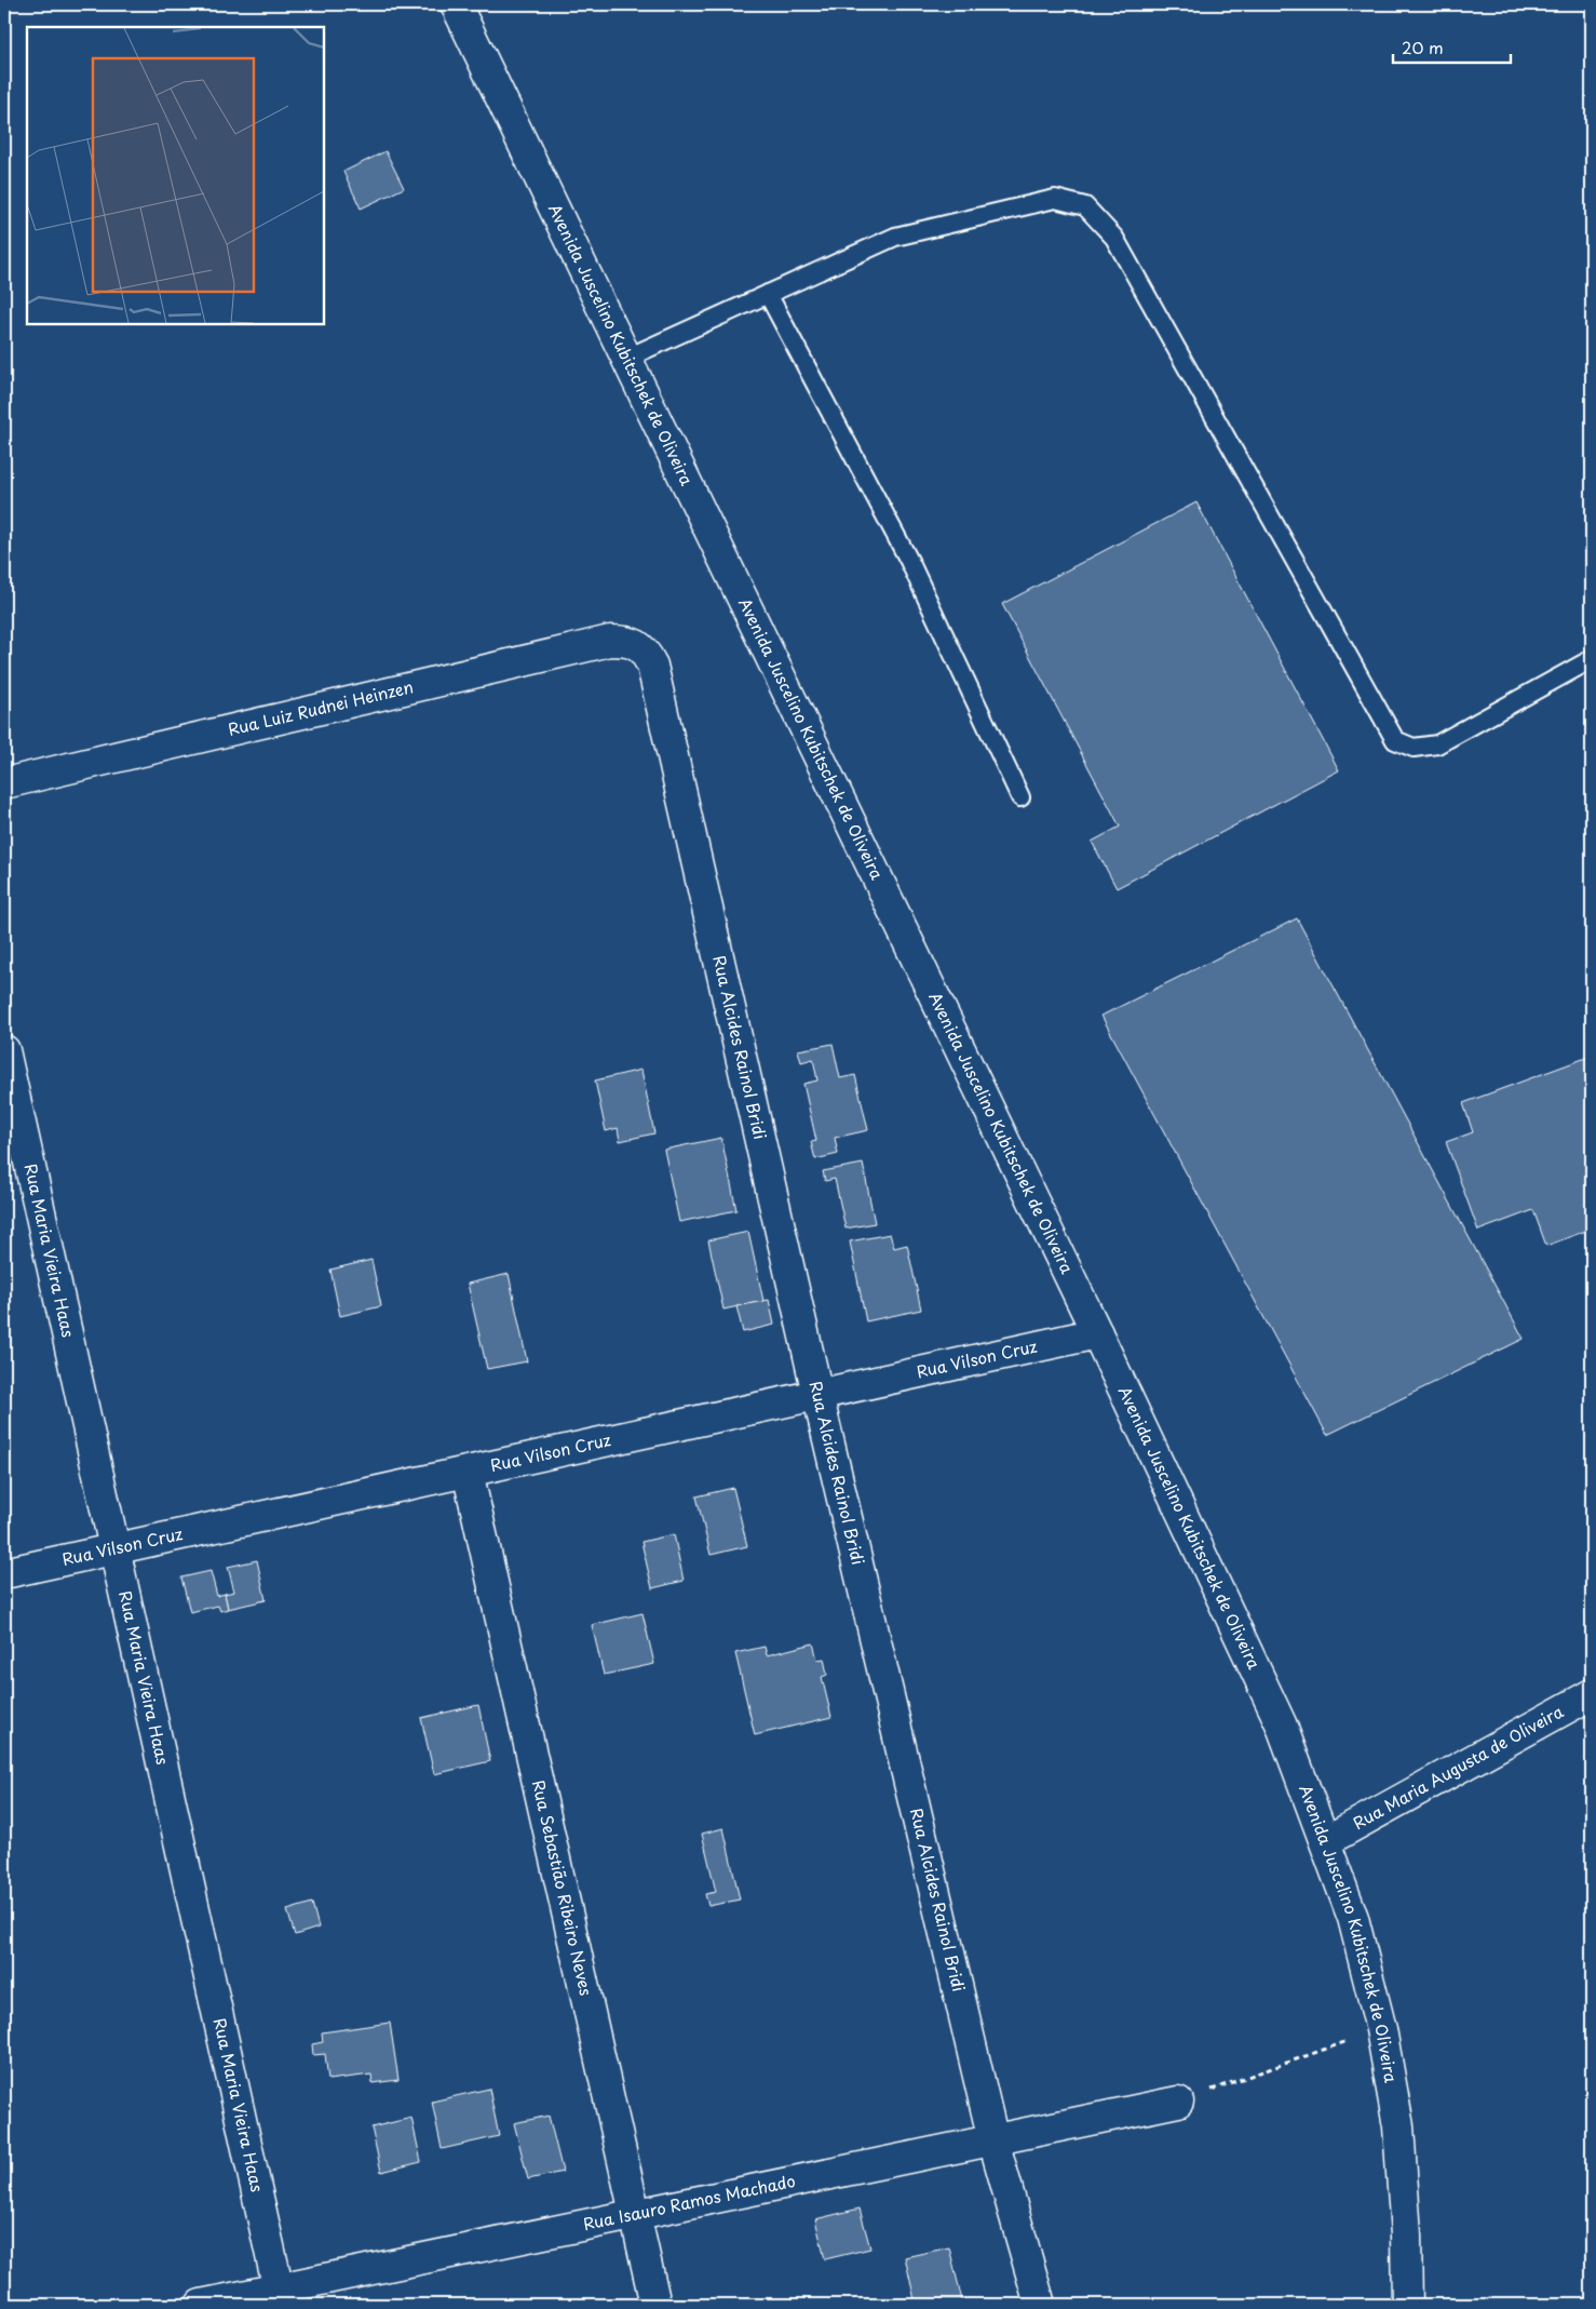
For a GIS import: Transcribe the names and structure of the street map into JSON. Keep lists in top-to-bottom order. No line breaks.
{"streets":{"street":["Avenida Juscelino Kubitschek de Oliveira","Rua Luiz Rudnei Heinzen","Rua Alcides Rainol Bridi","Rua Maria Vieira Haas","Rua Vilson Cruz","Rua Maria Augusta de Oliveira","Rua Sebastião Ribeiro Neves","Rua Isauro Ramos Machado"]},"crossings":[["Avenida Juscelino Kubitschek de Oliveira","Rua Vilson Cruz"],["Avenida Juscelino Kubitschek de Oliveira","Rua Maria Augusta de Oliveira"],["Rua Luiz Rudnei Heinzen","Rua Alcides Rainol Bridi"],["Rua Alcides Rainol Bridi","Rua Vilson Cruz"],["Rua Alcides Rainol Bridi","Rua Isauro Ramos Machado"],["Rua Maria Vieira Haas","Rua Vilson Cruz"],["Rua Maria Vieira Haas","Rua Isauro Ramos Machado"],["Rua Vilson Cruz","Rua Sebastião Ribeiro Neves"],["Rua Sebastião Ribeiro Neves","Rua Isauro Ramos Machado"]],"scale_bar":"20 m"}
